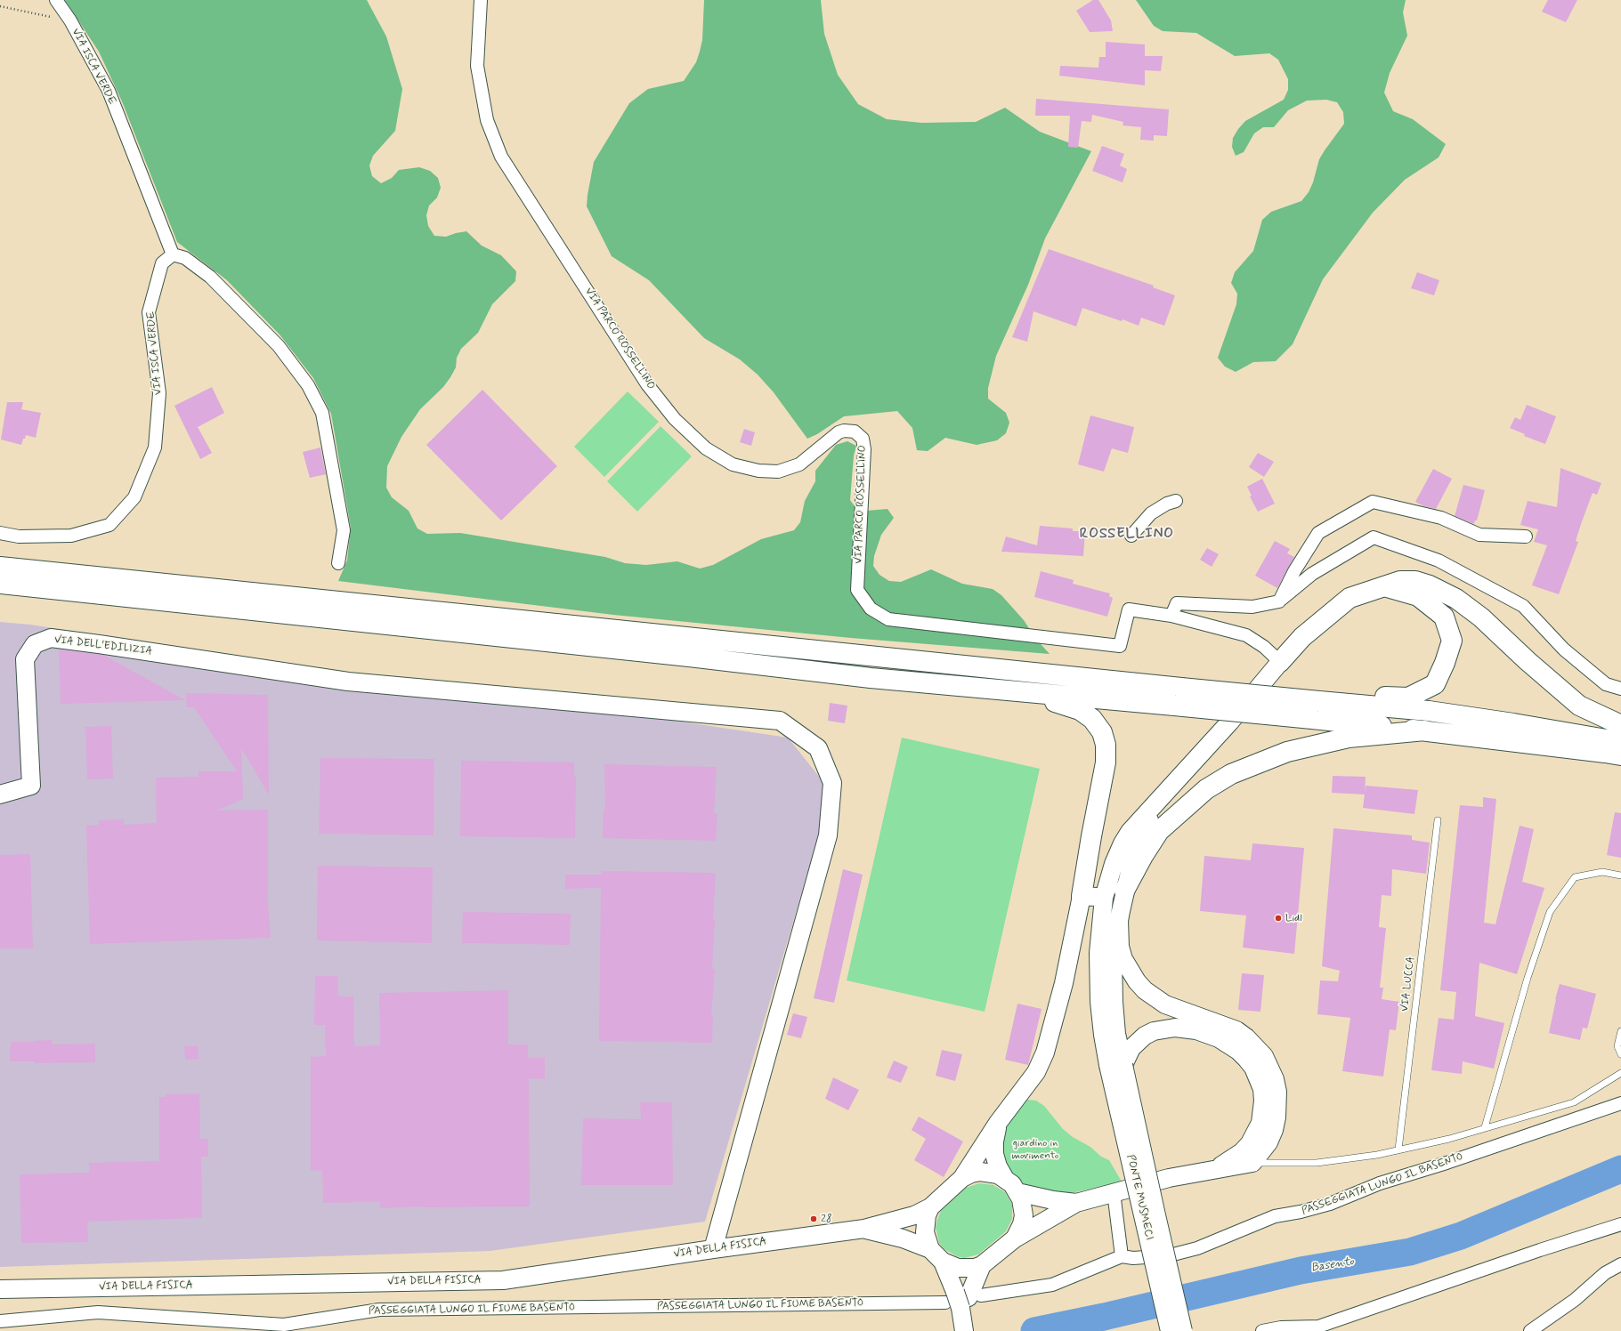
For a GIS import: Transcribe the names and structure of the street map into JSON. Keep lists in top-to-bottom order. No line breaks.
{"streets":{"street":["VIA ISCA VERDE","VIA PARCO ROSSELLINO","VIA DELL'EDILIZIA","PASSEGGIATA LUNGO IL BASENTO","PONTE MUSMECI","VIA DELLA FISICA","PASSEGGIATA LUNGO IL FIUME BASENTO"],"lane":["VIA LUCCA"]},"crossings":[["VIA DELL'EDILIZIA","VIA DELLA FISICA"]],"districts":["ROSSELLINO"],"water":["Basento"],"parks":["giardino in movimento"],"places":["Lidl","28"]}
